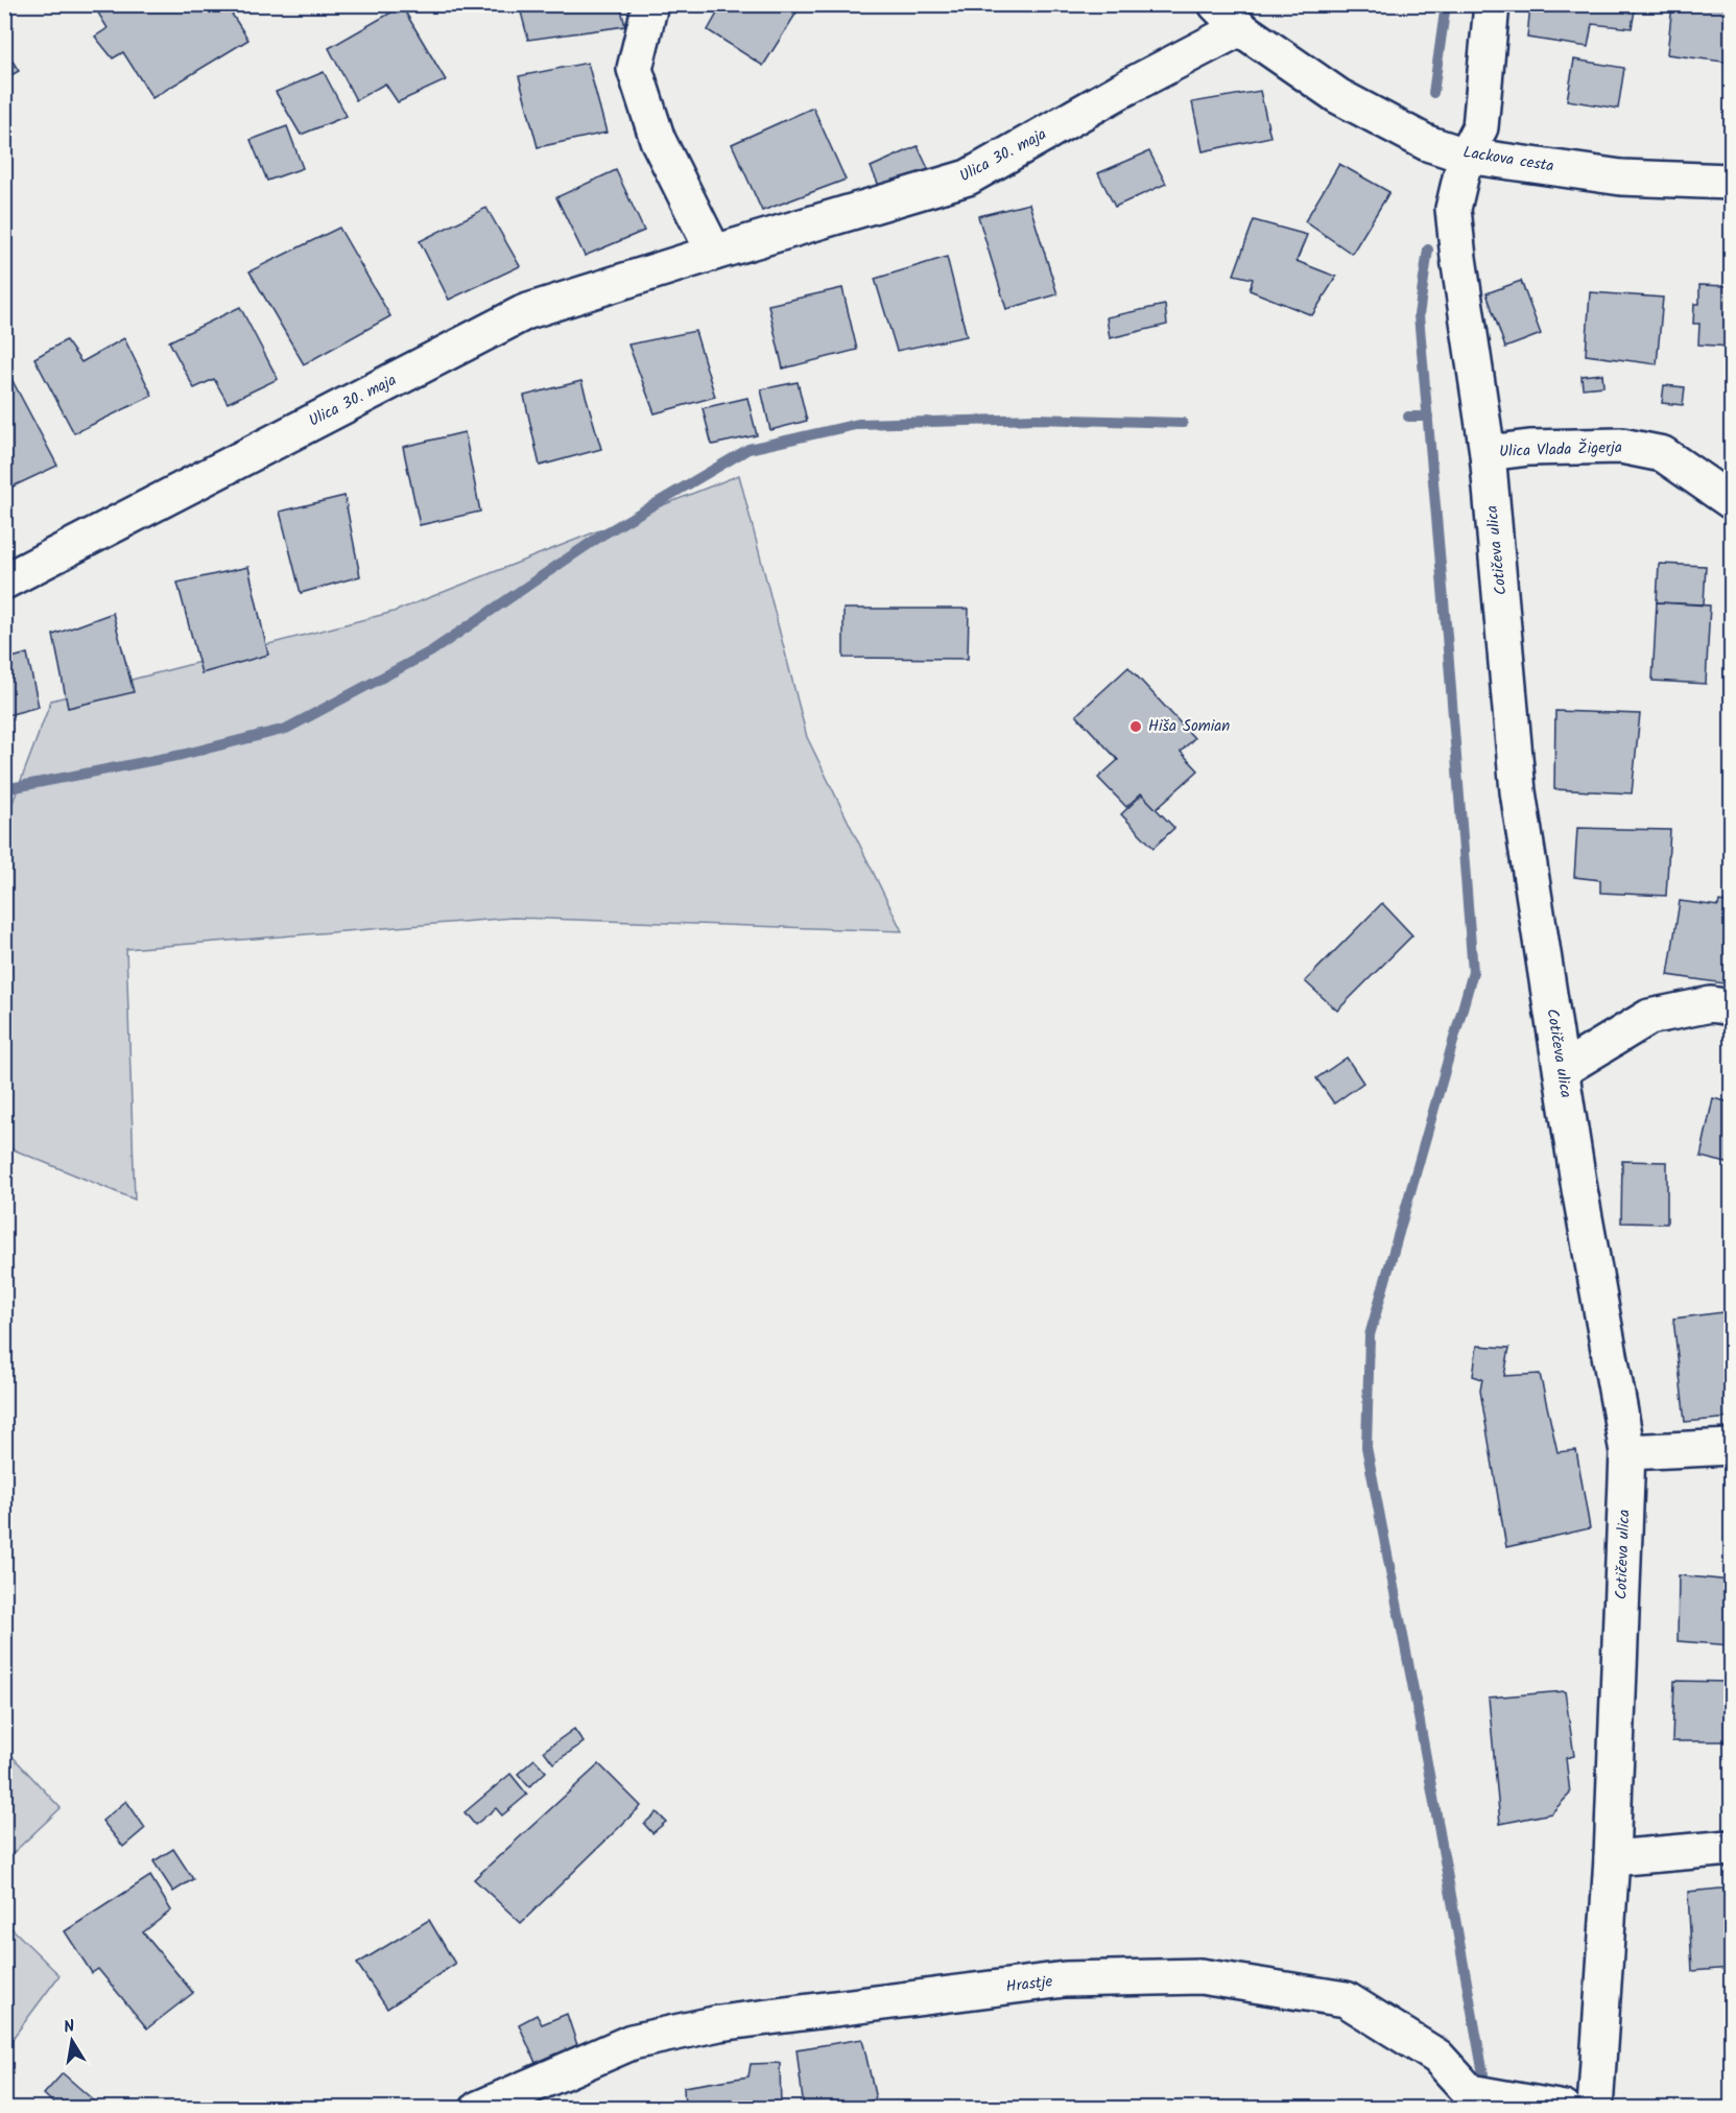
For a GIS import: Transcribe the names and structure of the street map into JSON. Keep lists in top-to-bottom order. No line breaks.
{"streets":{"street":["Ulica 30. maja","Lackova cesta","Ulica Vlada Žigerja","Cotičeva ulica","Hrastje"]},"crossings":[["Ulica 30. maja","Lackova cesta"],["Lackova cesta","Cotičeva ulica"],["Ulica Vlada Žigerja","Cotičeva ulica"]],"places":["Hiša Somian"],"north":"top"}
